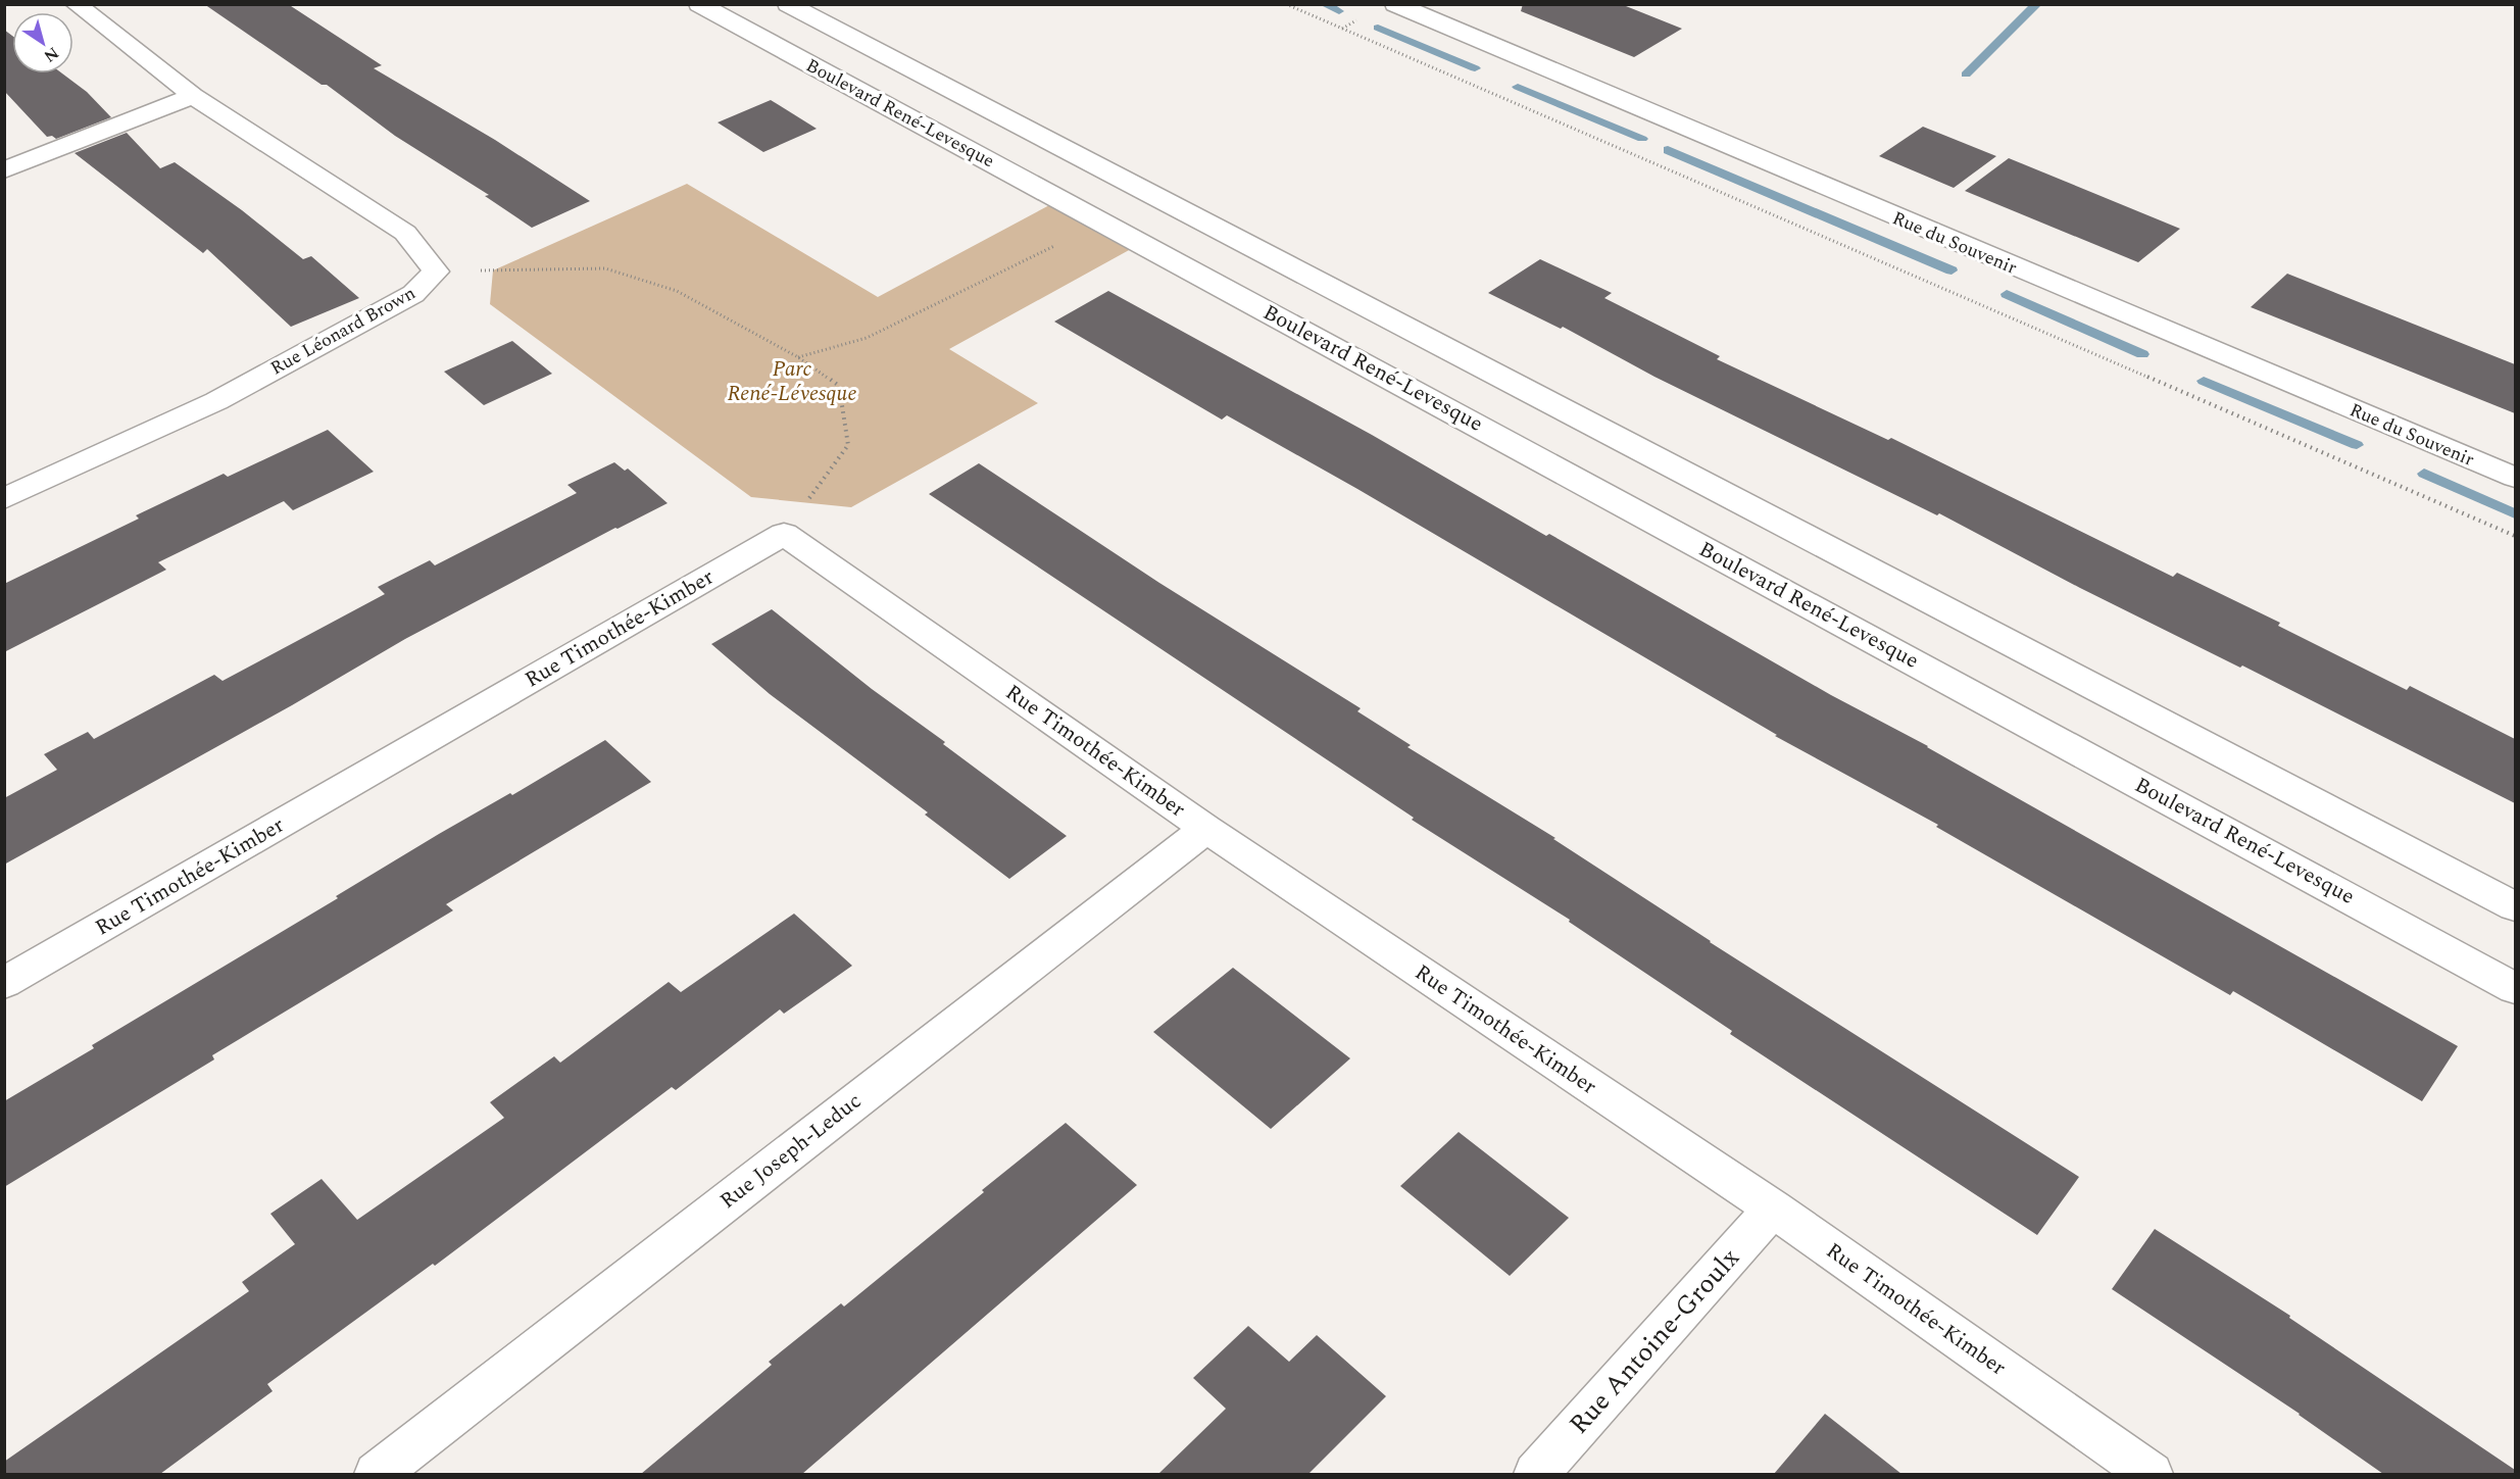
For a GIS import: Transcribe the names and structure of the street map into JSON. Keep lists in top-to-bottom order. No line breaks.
{"streets":{"street":["Boulevard René-Levesque","Rue du Souvenir","Rue Léonard Brown","Rue Timothée-Kimber","Rue Joseph-Leduc","Rue Antoine-Groulx"]},"crossings":[["Rue Timothée-Kimber","Rue Joseph-Leduc"],["Rue Timothée-Kimber","Rue Antoine-Groulx"]],"parks":["Parc René-Lévesque"],"north":"bottom right"}
